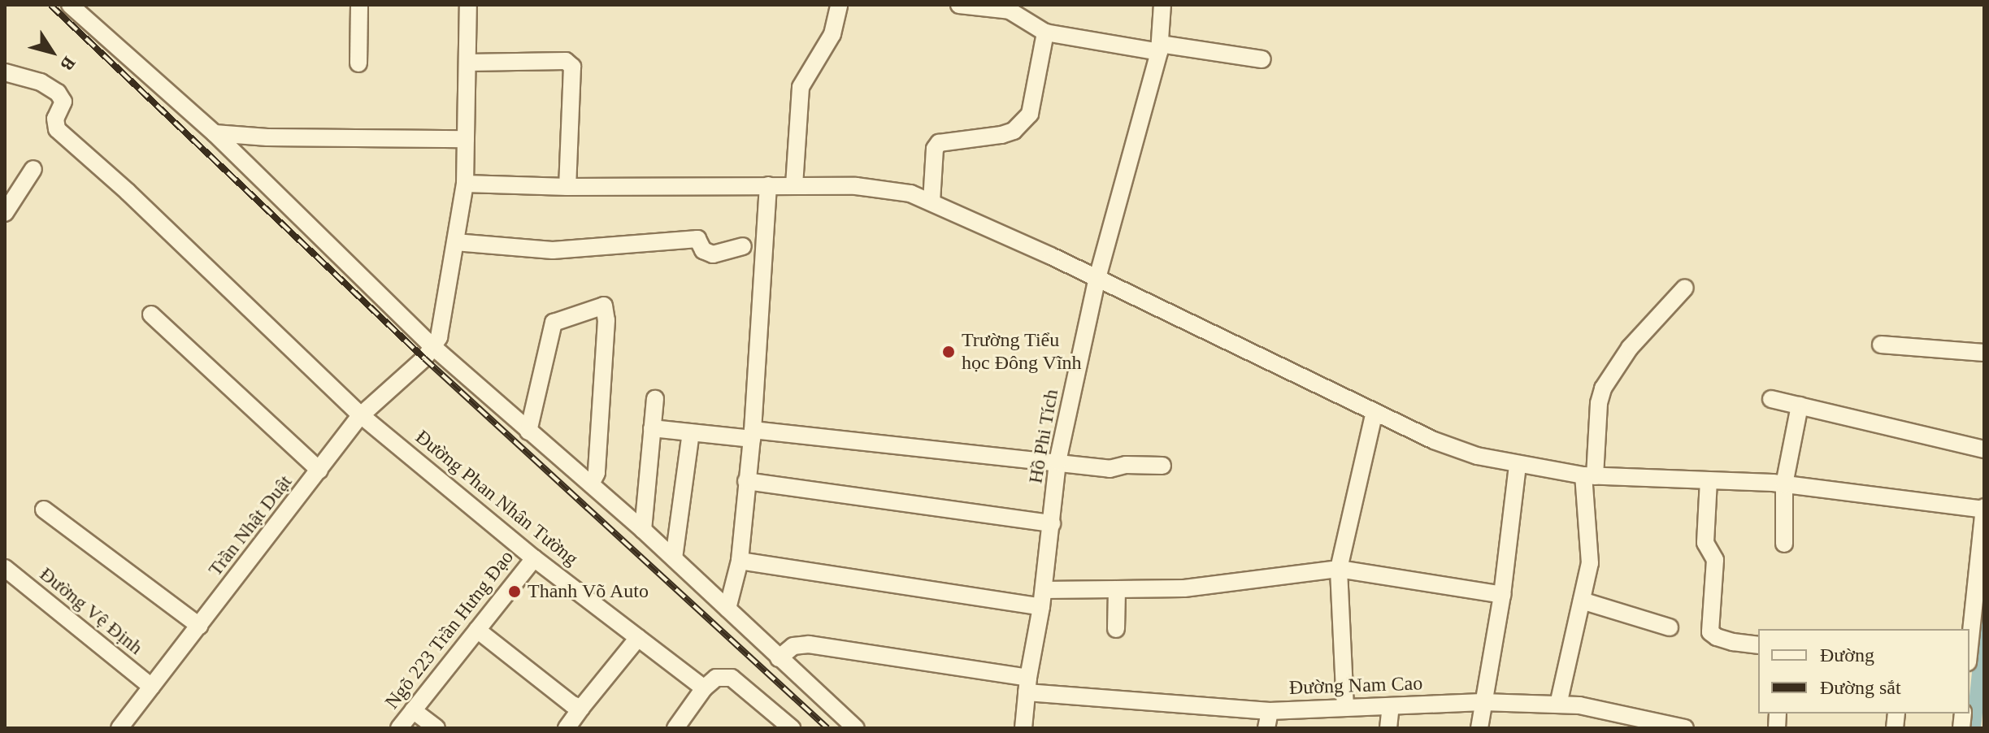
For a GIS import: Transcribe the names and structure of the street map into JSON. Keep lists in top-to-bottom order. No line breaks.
{"streets":{"street":["Hồ Phi Tích","Đường Phan Nhân Tường","Trần Nhật Duật","Đường Vệ Định","Ngõ 223 Trần Hưng Đạo","Đường Nam Cao"]},"crossings":[["Hồ Phi Tích","Đường Nam Cao"],["Đường Phan Nhân Tường","Trần Nhật Duật"],["Đường Phan Nhân Tường","Ngõ 223 Trần Hưng Đạo"],["Trần Nhật Duật","Đường Vệ Định"]],"places":["Trường Tiểu học Đông Vĩnh","Thanh Võ Auto"],"legend":["Đường","Đường sắt"],"north":"bottom right"}
